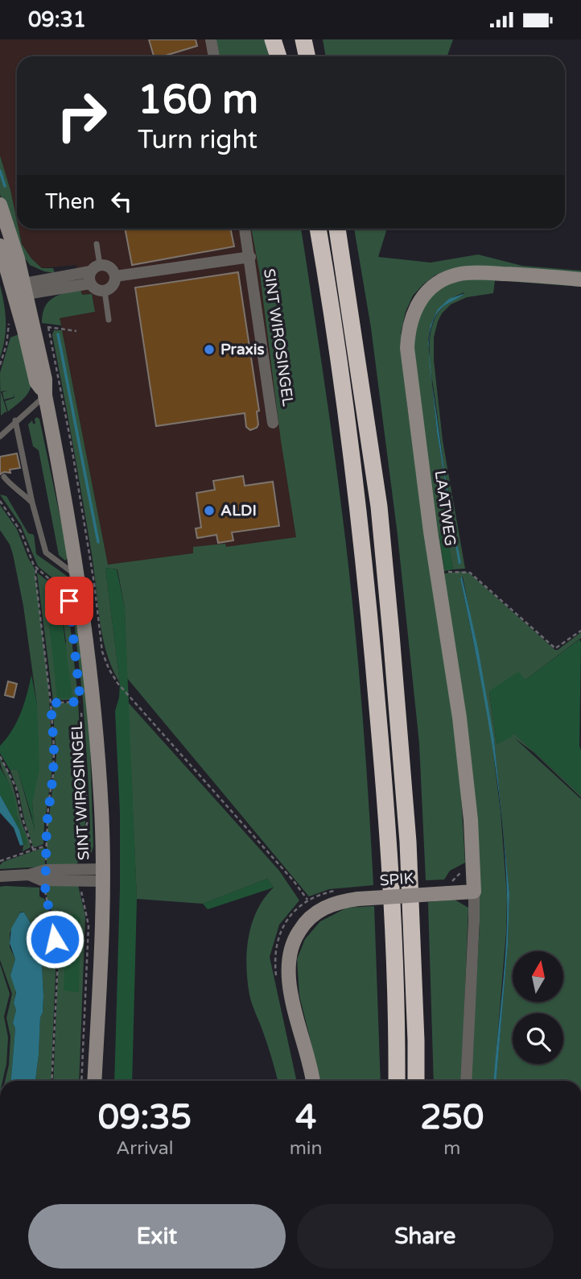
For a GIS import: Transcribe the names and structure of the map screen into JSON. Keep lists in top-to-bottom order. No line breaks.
{"streets":{"street":["SINT WIROSINGEL","LAATWEG","SPIK"]},"crossings":[["LAATWEG","SPIK"]],"places":["Praxis","ALDI"],"north":"top","page":{"status":"09:31","turn":["160 m","Turn right"],"then":"Then","eta":["09:35","Arrival","4","min","250","m"],"buttons":["Exit","Share"]}}
